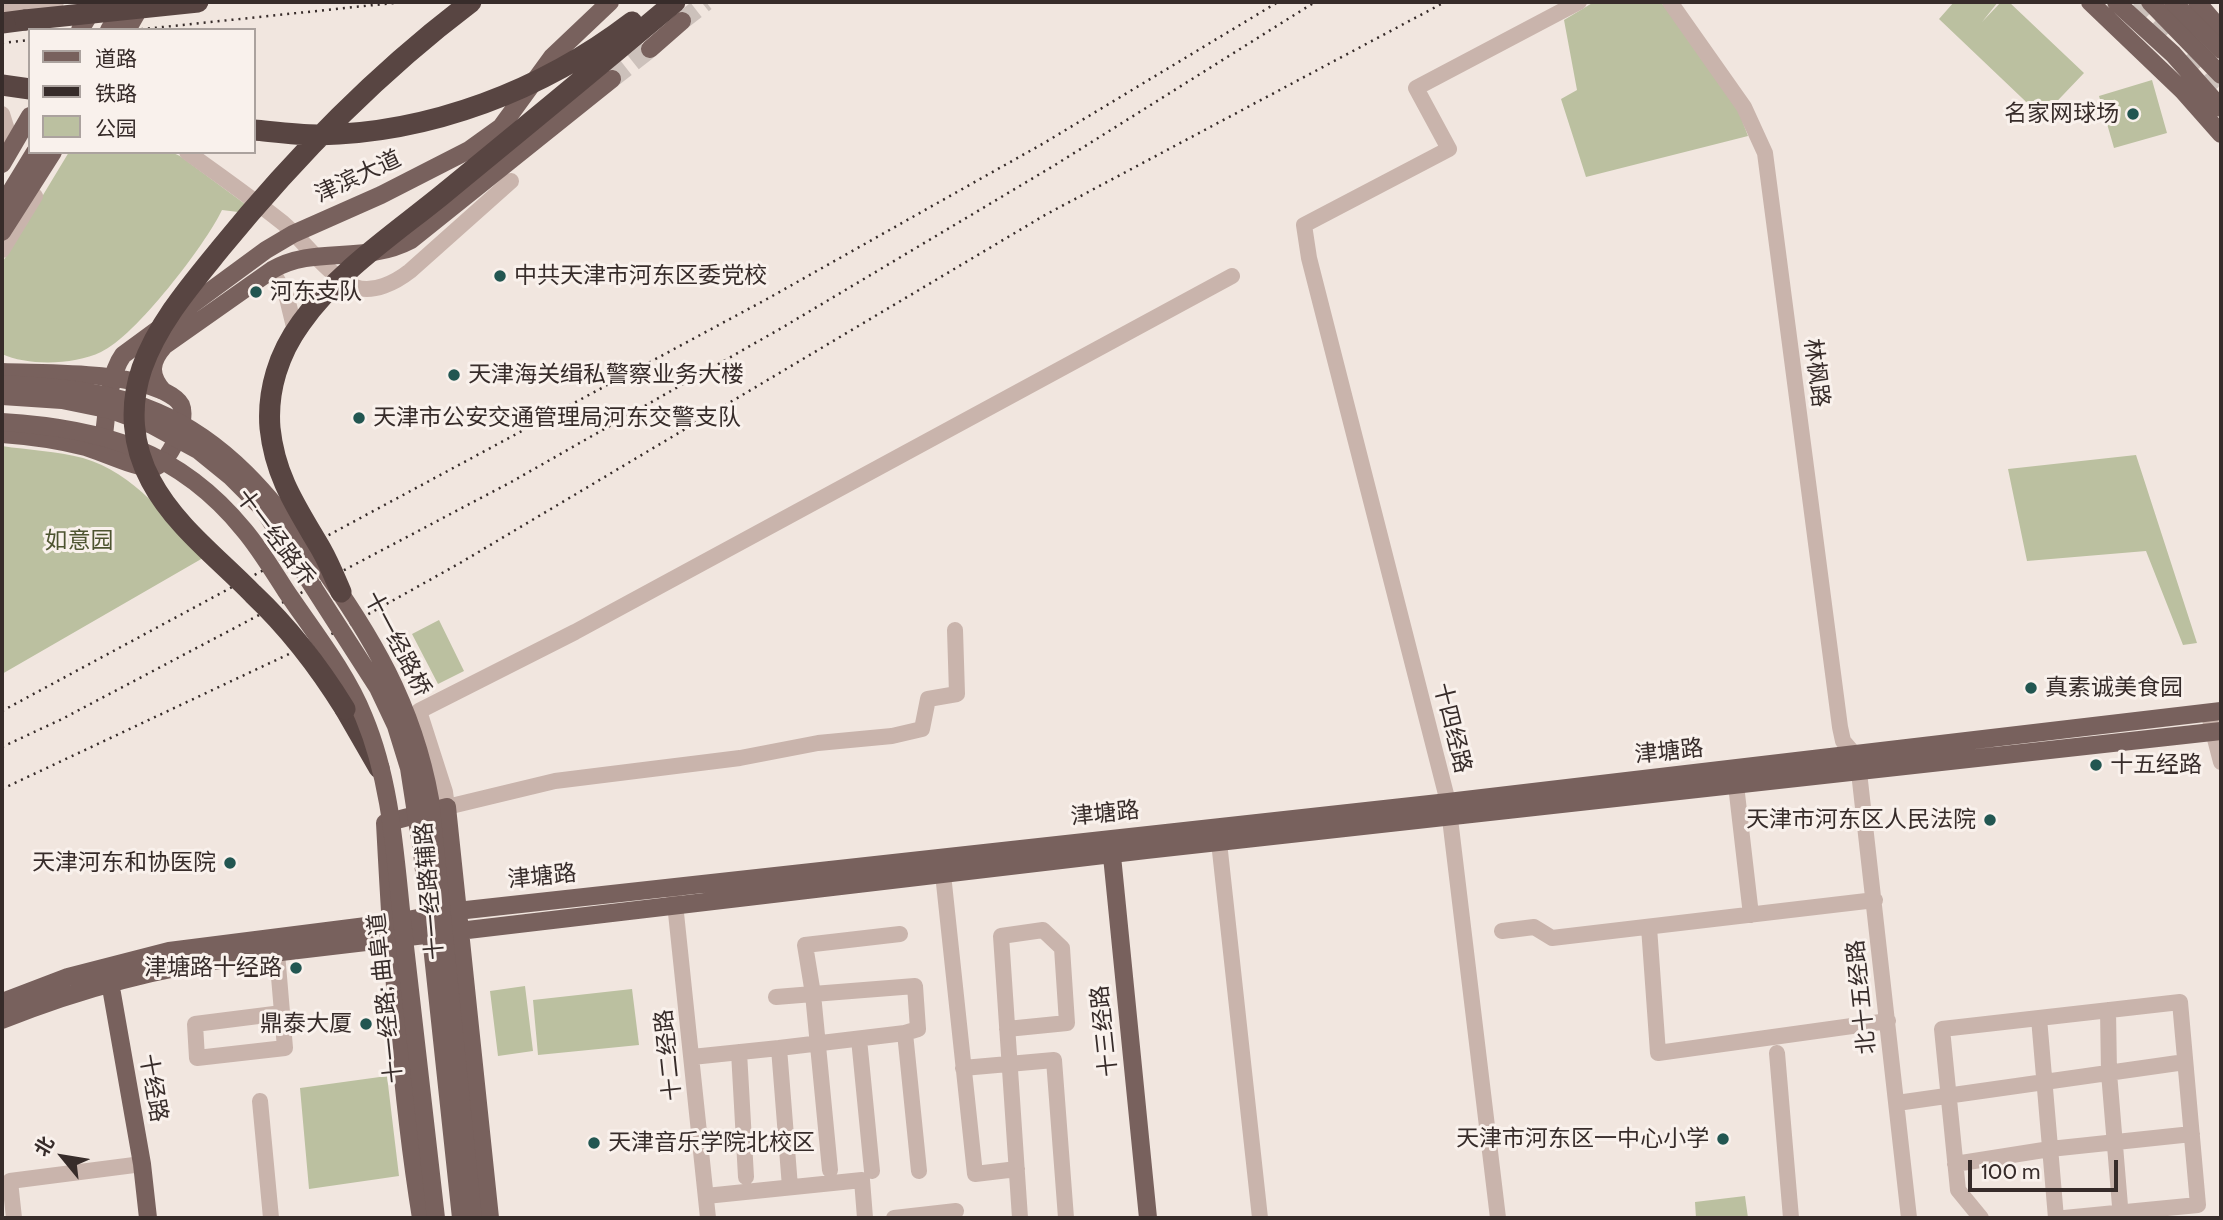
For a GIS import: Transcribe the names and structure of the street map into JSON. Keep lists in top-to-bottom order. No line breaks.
{"streets":{"main road":["津滨大道","十一经路乔","十一经路桥","津塘路","十一经路辅路","十一经路; 曲阜道","十三经路","十经路"],"street":["林枫路","十四经路","北十五经路","十二经路"]},"crossings":[["林枫路","津塘路"],["林枫路","北十五经路"],["十一经路乔","十一经路; 曲阜道"],["十四经路","津塘路"],["津塘路","十一经路辅路"],["津塘路","北十五经路"],["津塘路","十三经路"],["津塘路","十二经路"],["津塘路","十经路"]],"parks":["如意园"],"places":["名家网球场","中共天津市河东区委党校","河东支队","天津海关缉私警察业务大楼","天津市公安交通管理局河东交警支队","真素诚美食园","十五经路","天津市河东区人民法院","天津河东和协医院","津塘路十经路","鼎泰大厦","天津市河东区一中心小学","天津音乐学院北校区"],"legend":["道路","铁路","公园"],"scale_bar":"100 m","north":"top left"}
